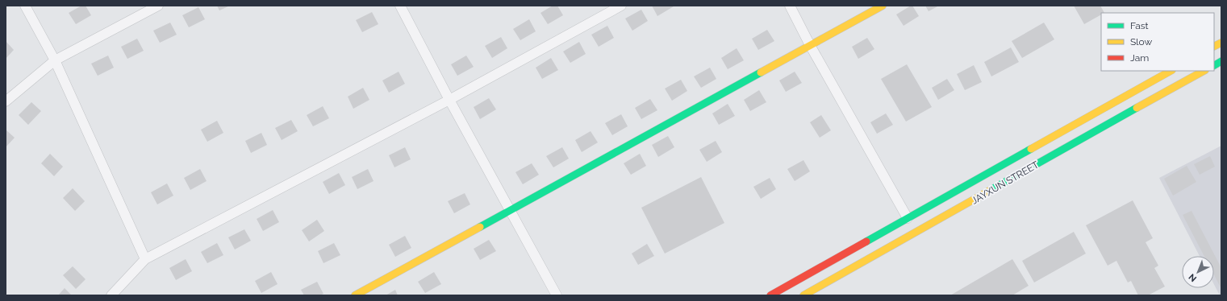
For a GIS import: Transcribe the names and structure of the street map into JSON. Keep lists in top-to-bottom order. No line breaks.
{"streets":{"main road":["JAYXUN STREET"]},"legend":["Fast","Slow","Jam"],"north":"bottom left"}
